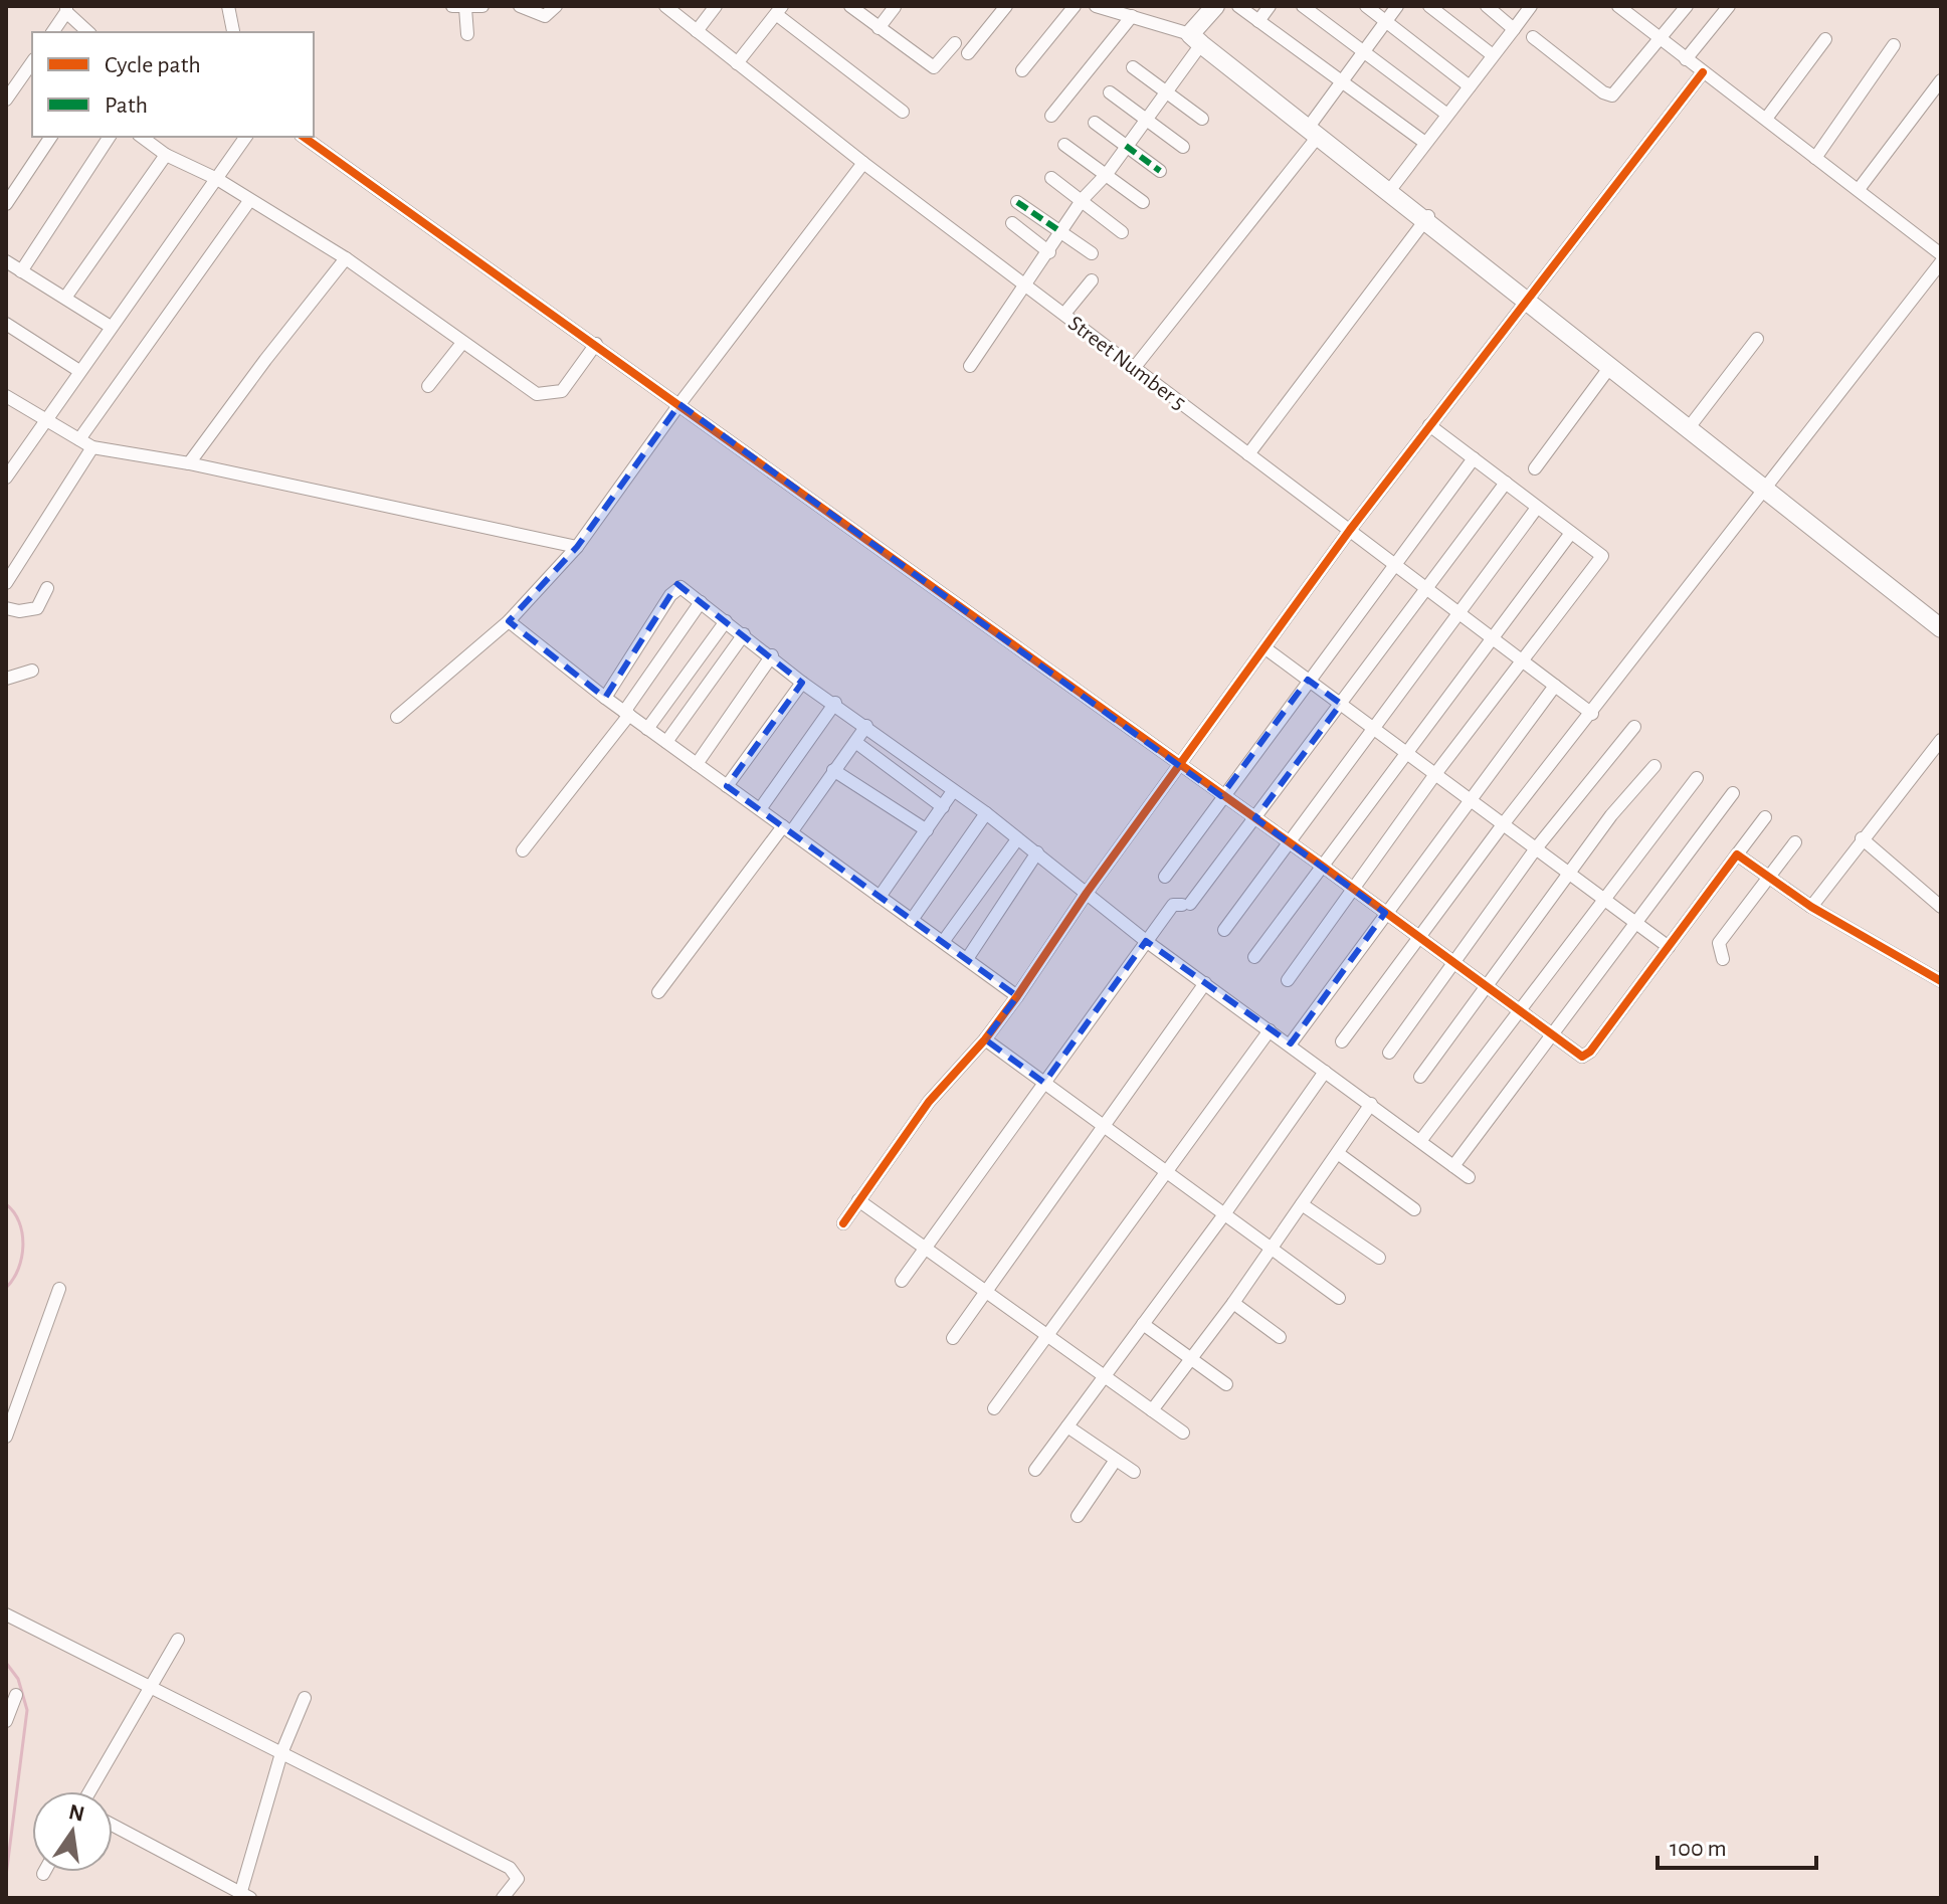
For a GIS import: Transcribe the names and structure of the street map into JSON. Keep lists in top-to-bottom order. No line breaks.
{"streets":{"street":["Street Number 5"]},"legend":["Cycle path","Path"],"scale_bar":"100 m","north":"top"}
